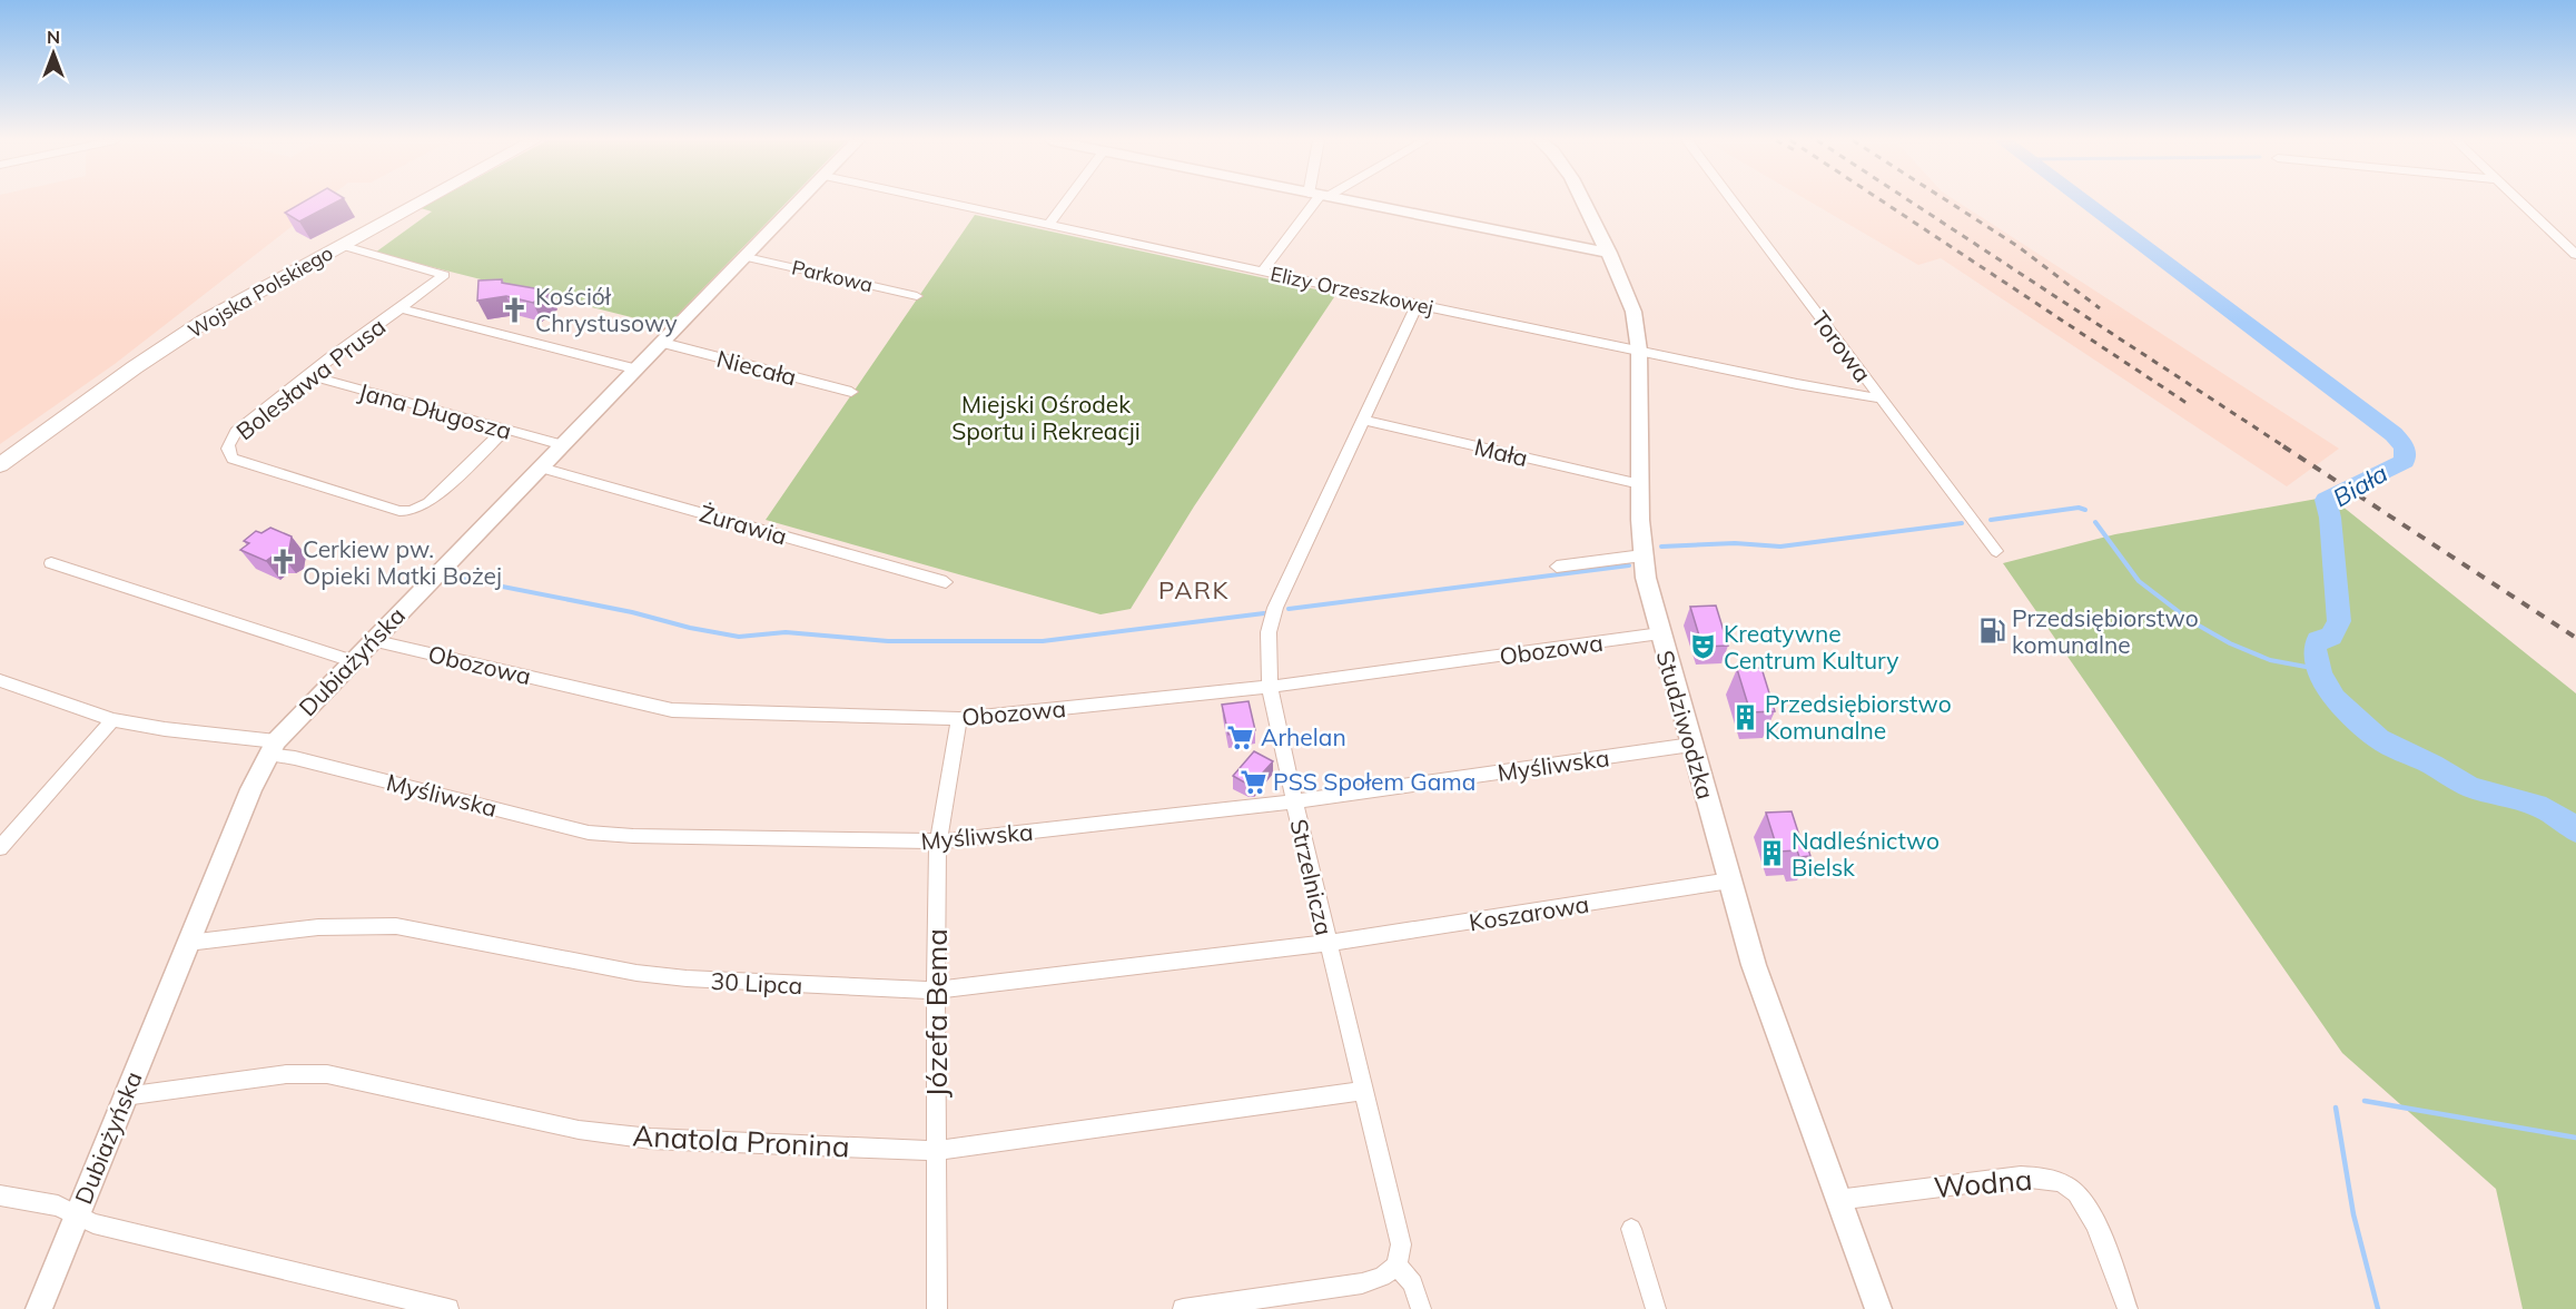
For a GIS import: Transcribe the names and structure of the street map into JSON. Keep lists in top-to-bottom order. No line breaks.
{"streets":{"main road":["Wojska Polskiego"],"street":["Parkowa","Elizy Orzeszkowej","Torowa","Niecała","Bolesława Prusa","Jana Długosza","Mała","Żurawia","Obozowa","Dubiażyńska","Studziwodzka","Myśliwska","Strzelnicza","Koszarowa","30 Lipca","Józefa Bema","Anatola Pronina","Wodna"]},"crossings":[["Parkowa","Dubiażyńska"],["Elizy Orzeszkowej","Torowa"],["Elizy Orzeszkowej","Studziwodzka"],["Elizy Orzeszkowej","Strzelnicza"],["Wojska Polskiego","Bolesława Prusa"],["Niecała","Dubiażyńska"],["Bolesława Prusa","Jana Długosza"],["Bolesława Prusa","Dubiażyńska"],["Jana Długosza","Dubiażyńska"],["Mała","Studziwodzka"],["Mała","Strzelnicza"],["Żurawia","Dubiażyńska"],["Obozowa","Dubiażyńska"],["Obozowa","Studziwodzka"],["Obozowa","Strzelnicza"],["Obozowa","Józefa Bema"],["Dubiażyńska","Myśliwska"],["Dubiażyńska","30 Lipca"],["Dubiażyńska","Anatola Pronina"],["Studziwodzka","Myśliwska"],["Studziwodzka","Koszarowa"],["Studziwodzka","Wodna"],["Myśliwska","Strzelnicza"],["Myśliwska","Józefa Bema"],["Strzelnicza","Koszarowa"],["Strzelnicza","30 Lipca"],["Strzelnicza","Anatola Pronina"],["Koszarowa","30 Lipca"],["30 Lipca","Józefa Bema"],["Józefa Bema","Anatola Pronina"]],"districts":["PARK"],"water":["Biała"],"parks":["Miejski Ośrodek Sportu i Rekreacji"],"places":{"church":["Kościół Chrystusowy","Cerkiew pw. Opieki Matki Bożej"],"fuel station":["Przedsiębiorstwo komunalne"],"theatre":["Kreatywne Centrum Kultury"],"building":["Przedsiębiorstwo Komunalne","Nadleśnictwo Bielsk"],"supermarket":["Arhelan","PSS Społem Gama"]},"north":"top"}
